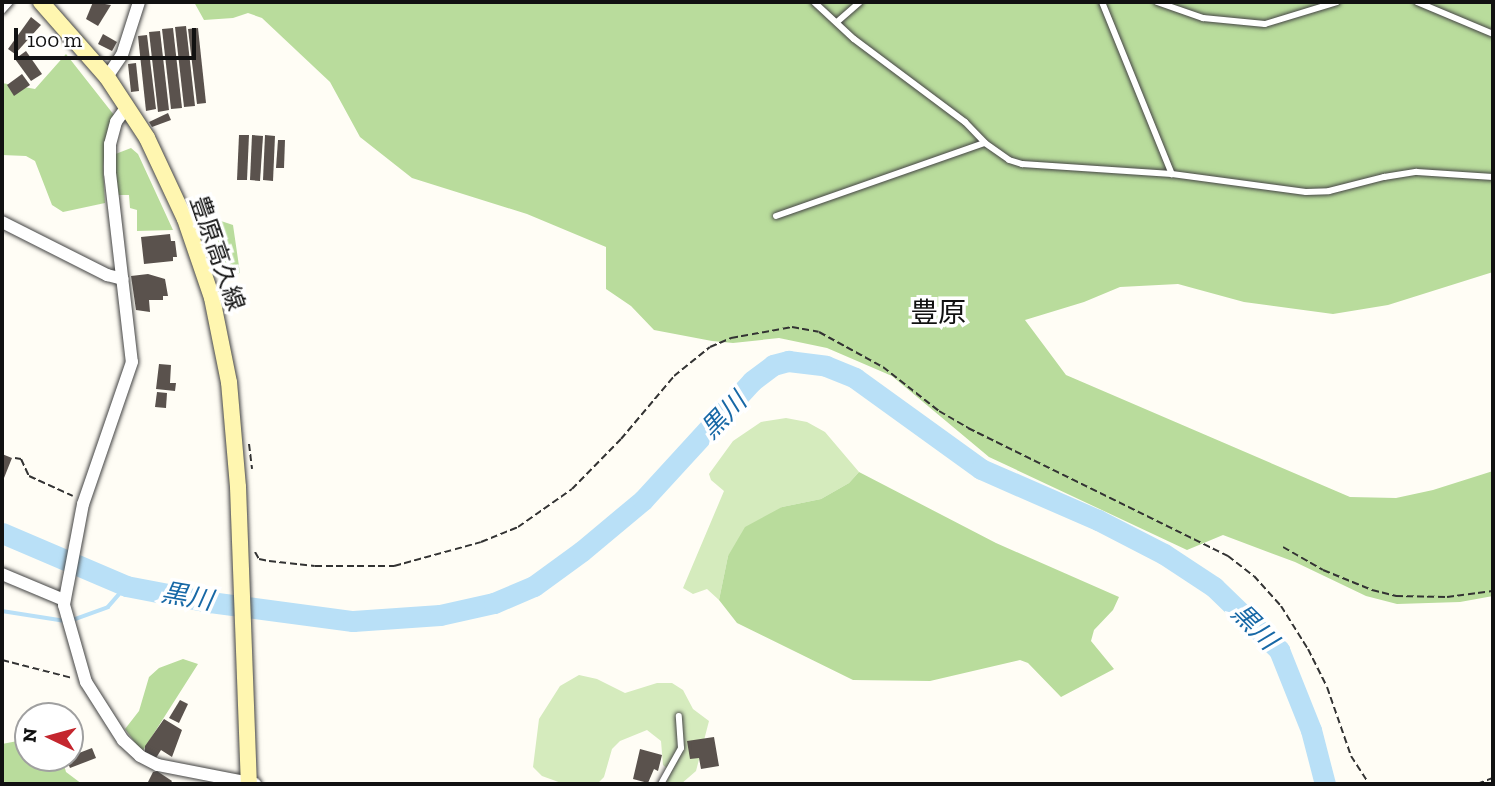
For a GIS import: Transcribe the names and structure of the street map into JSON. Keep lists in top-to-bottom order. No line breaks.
{"streets":{"main road":["豊原高久線"]},"districts":["豊原"],"water":["黒川"],"scale_bar":"100 m","north":"left"}
